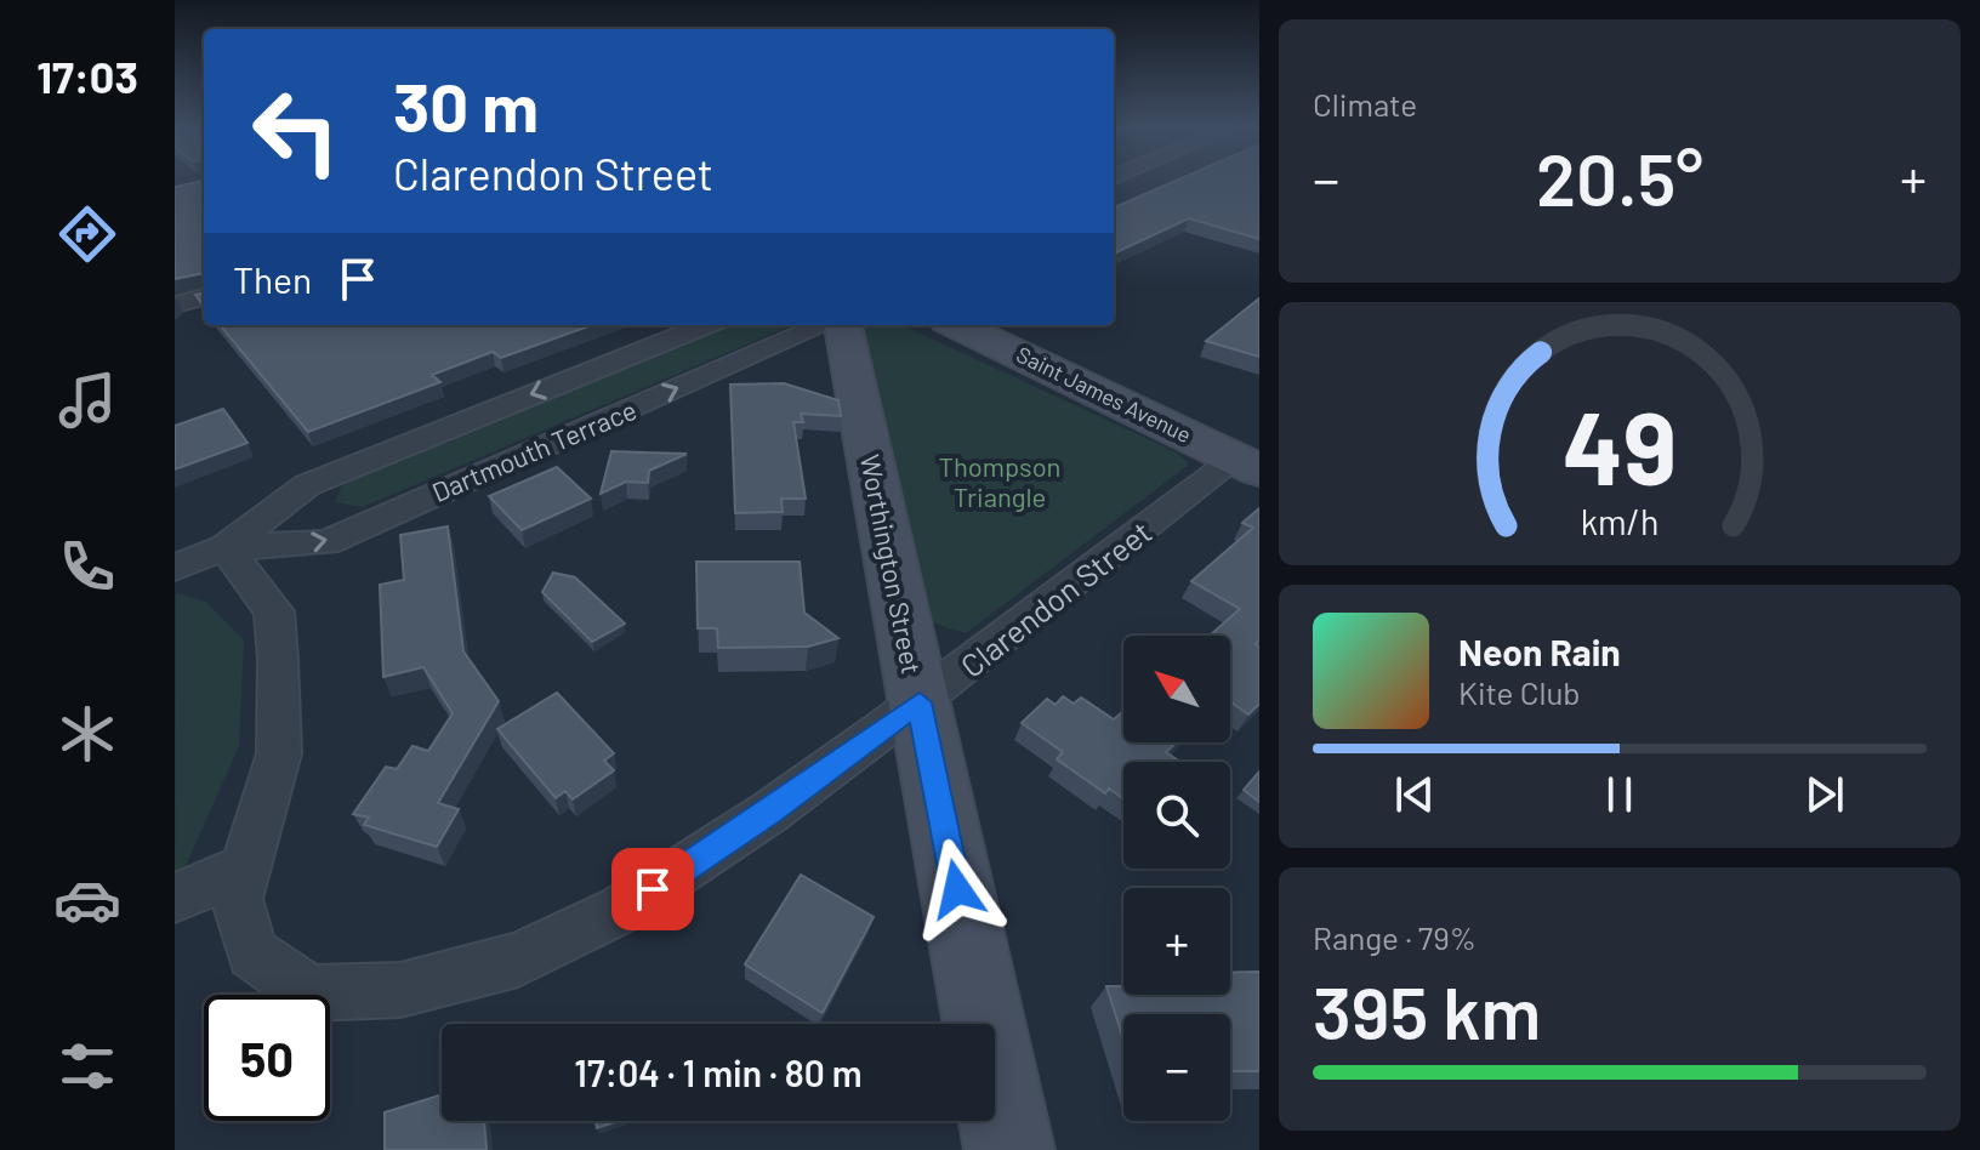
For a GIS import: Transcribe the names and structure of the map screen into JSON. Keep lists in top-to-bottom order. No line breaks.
{"streets":{"main road":["Saint James Avenue","Worthington Street"],"street":["Dartmouth Terrace","Clarendon Street"]},"crossings":[["Saint James Avenue","Clarendon Street"],["Dartmouth Terrace","Clarendon Street"],["Worthington Street","Clarendon Street"]],"parks":["Thompson Triangle"],"north":"top left","page":{"tabs":"17:03","tile":["Climate",["Range · 79%","395 km"]],"turn":["30 m","Clarendon Street"],"heat":["−","20.5°","+"],"then":"Then","song":["Neon Rain","Kite Club"],"map_buttons":["+","−"],"limit":"50","trip":"17:04 · 1 min · 80 m","gauge":["49","km/h"]}}
